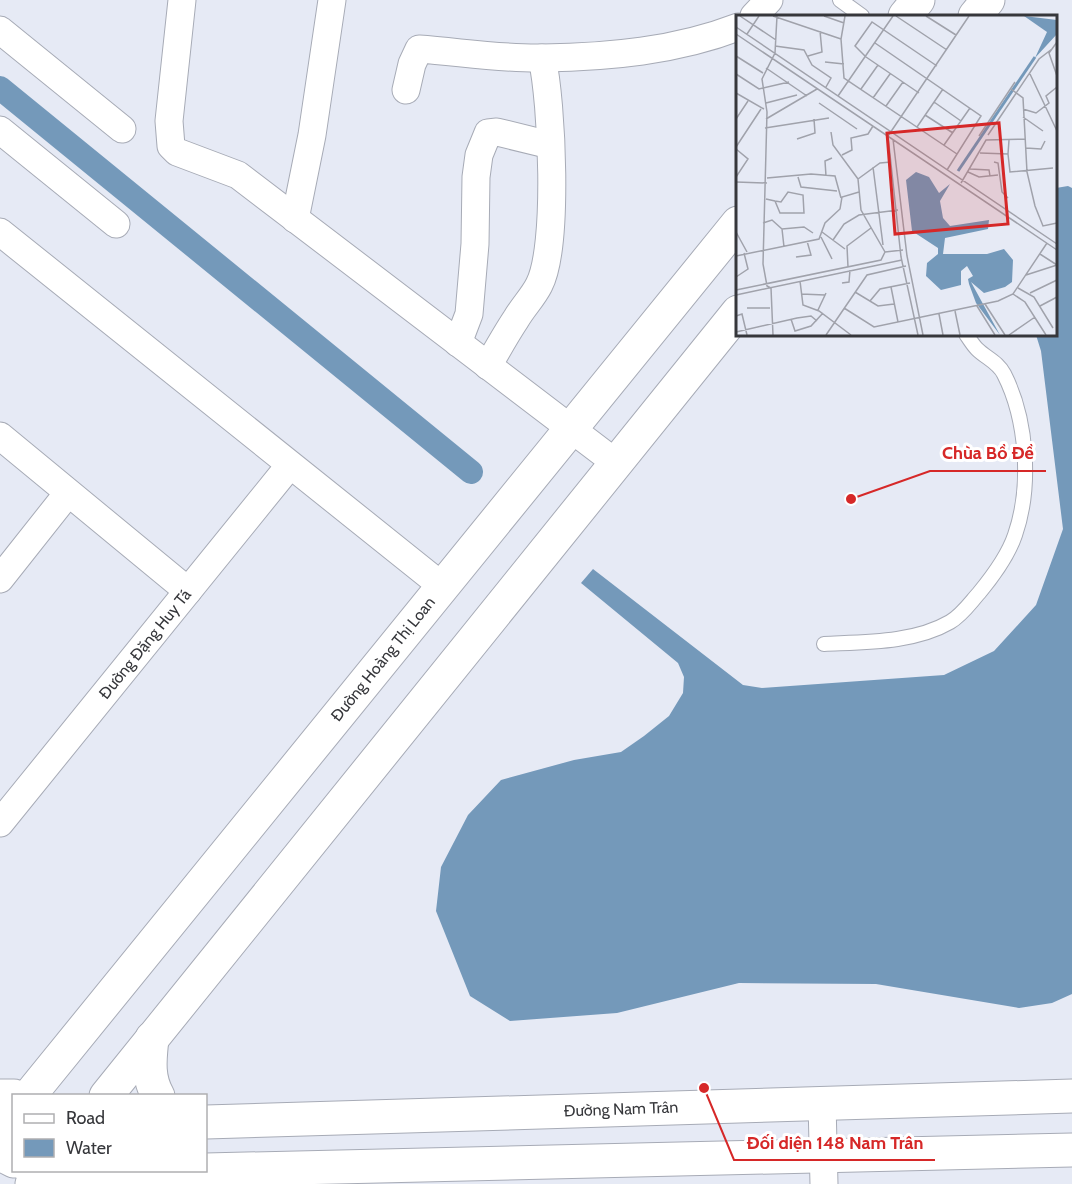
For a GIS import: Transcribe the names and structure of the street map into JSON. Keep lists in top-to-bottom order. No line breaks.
{"streets":{"main road":["Đường Hoàng Thị Loan","Đường Nam Trân"],"street":["Đường Đặng Huy Tá"]},"places":["Chùa Bồ Đề","Đối diện 148 Nam Trân"],"legend":["Road","Water"]}
